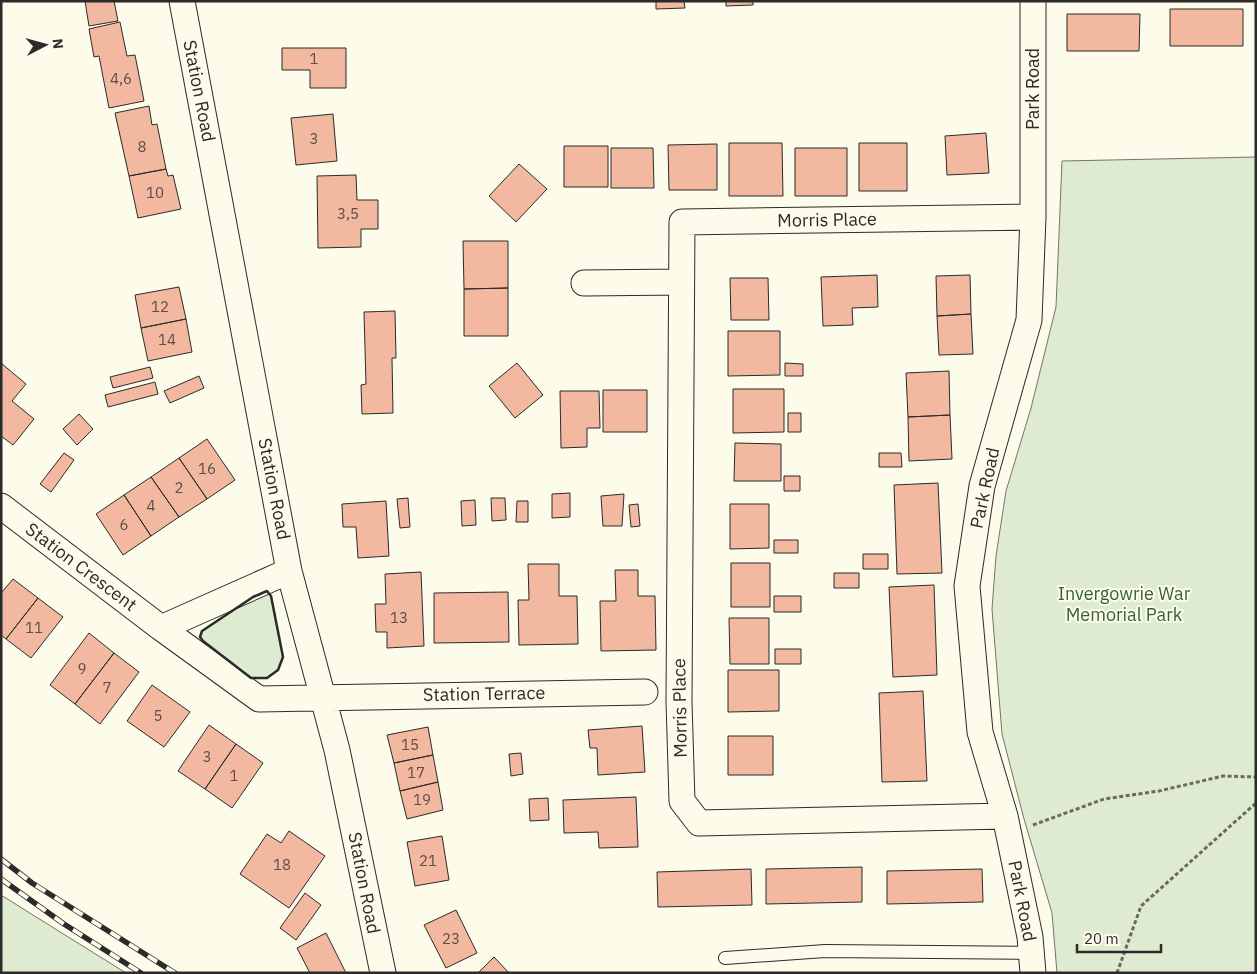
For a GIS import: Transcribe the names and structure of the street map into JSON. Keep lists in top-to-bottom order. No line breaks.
{"streets":{"street":["Park Road","Station Road","Morris Place","Station Crescent","Station Terrace"]},"crossings":[["Park Road","Morris Place"],["Station Road","Station Crescent"],["Station Road","Station Terrace"],["Station Crescent","Station Terrace"]],"parks":["Invergowrie War Memorial Park"],"house_numbers":["1","4,6","3","8","10","3,5","12","14","16","2","4","6","13","11","9","7","5","15","3","17","1","19","21","18","23"],"scale_bar":"20 m","north":"right"}
